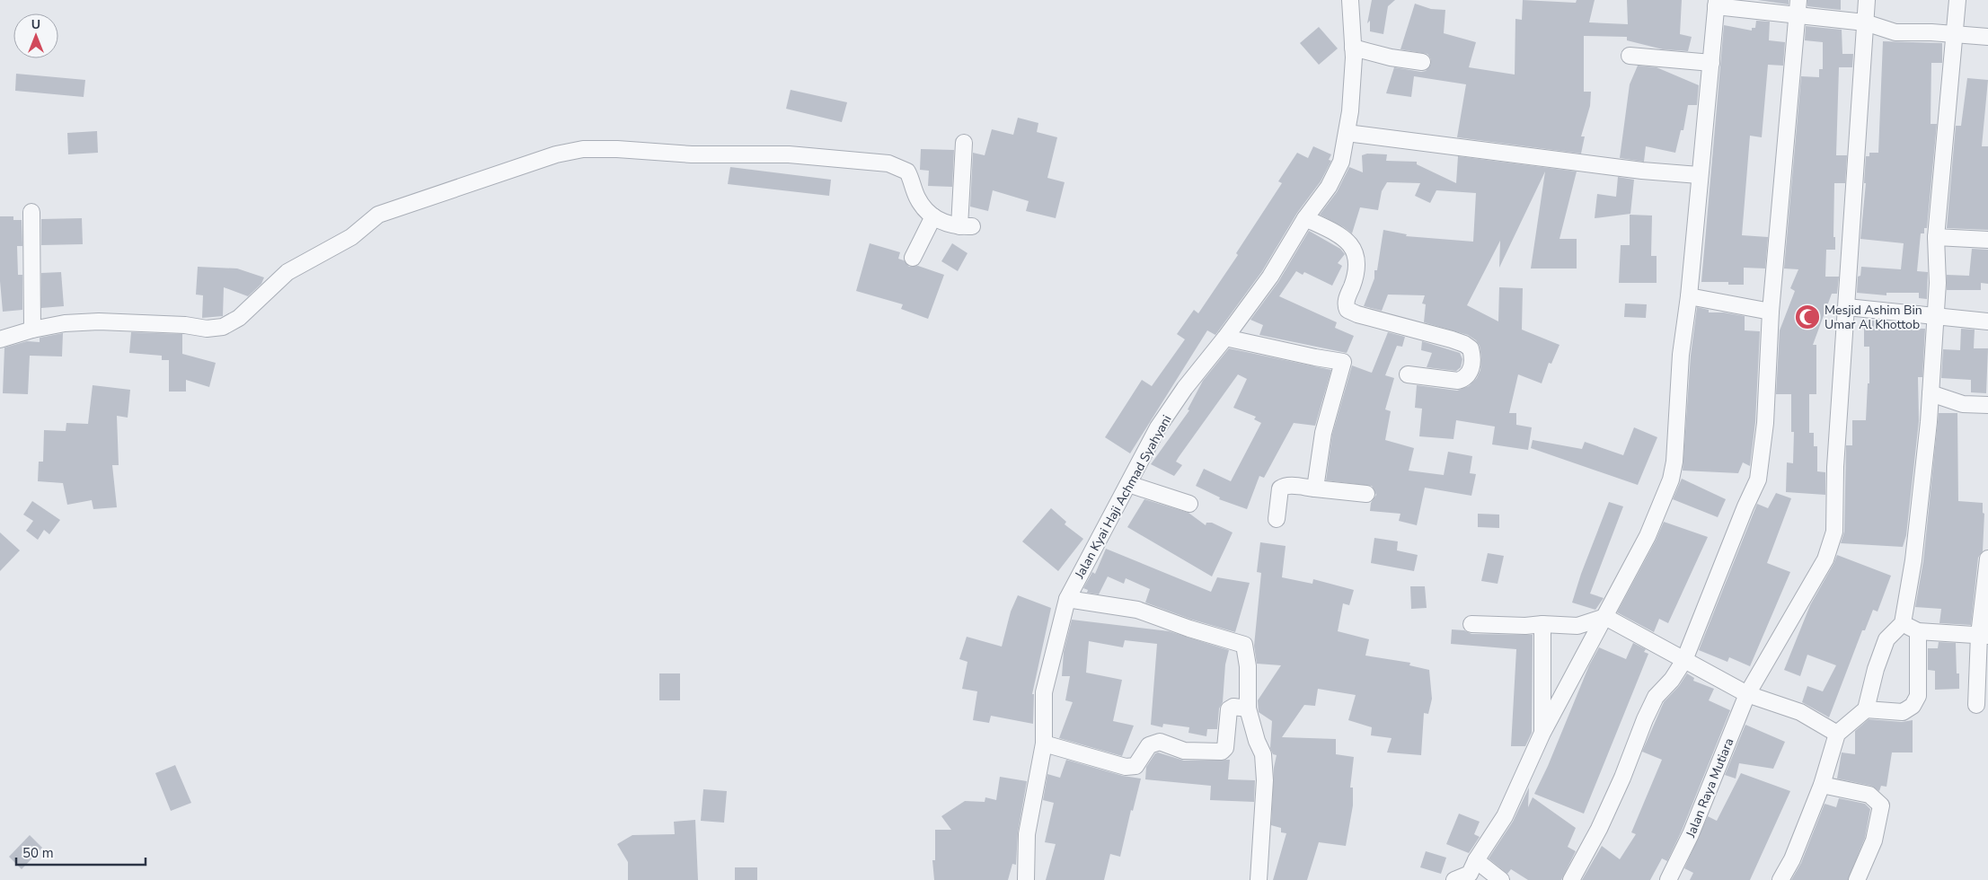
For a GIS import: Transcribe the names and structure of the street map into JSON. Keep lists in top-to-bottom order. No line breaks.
{"streets":{"street":["Jalan Kyai Haji Achmad Syahyani","Jalan Raya Mutiara"]},"places":{"mosque":["Mesjid Ashim Bin Umar Al Khottob"]},"scale_bar":"50 m","north":"top"}
